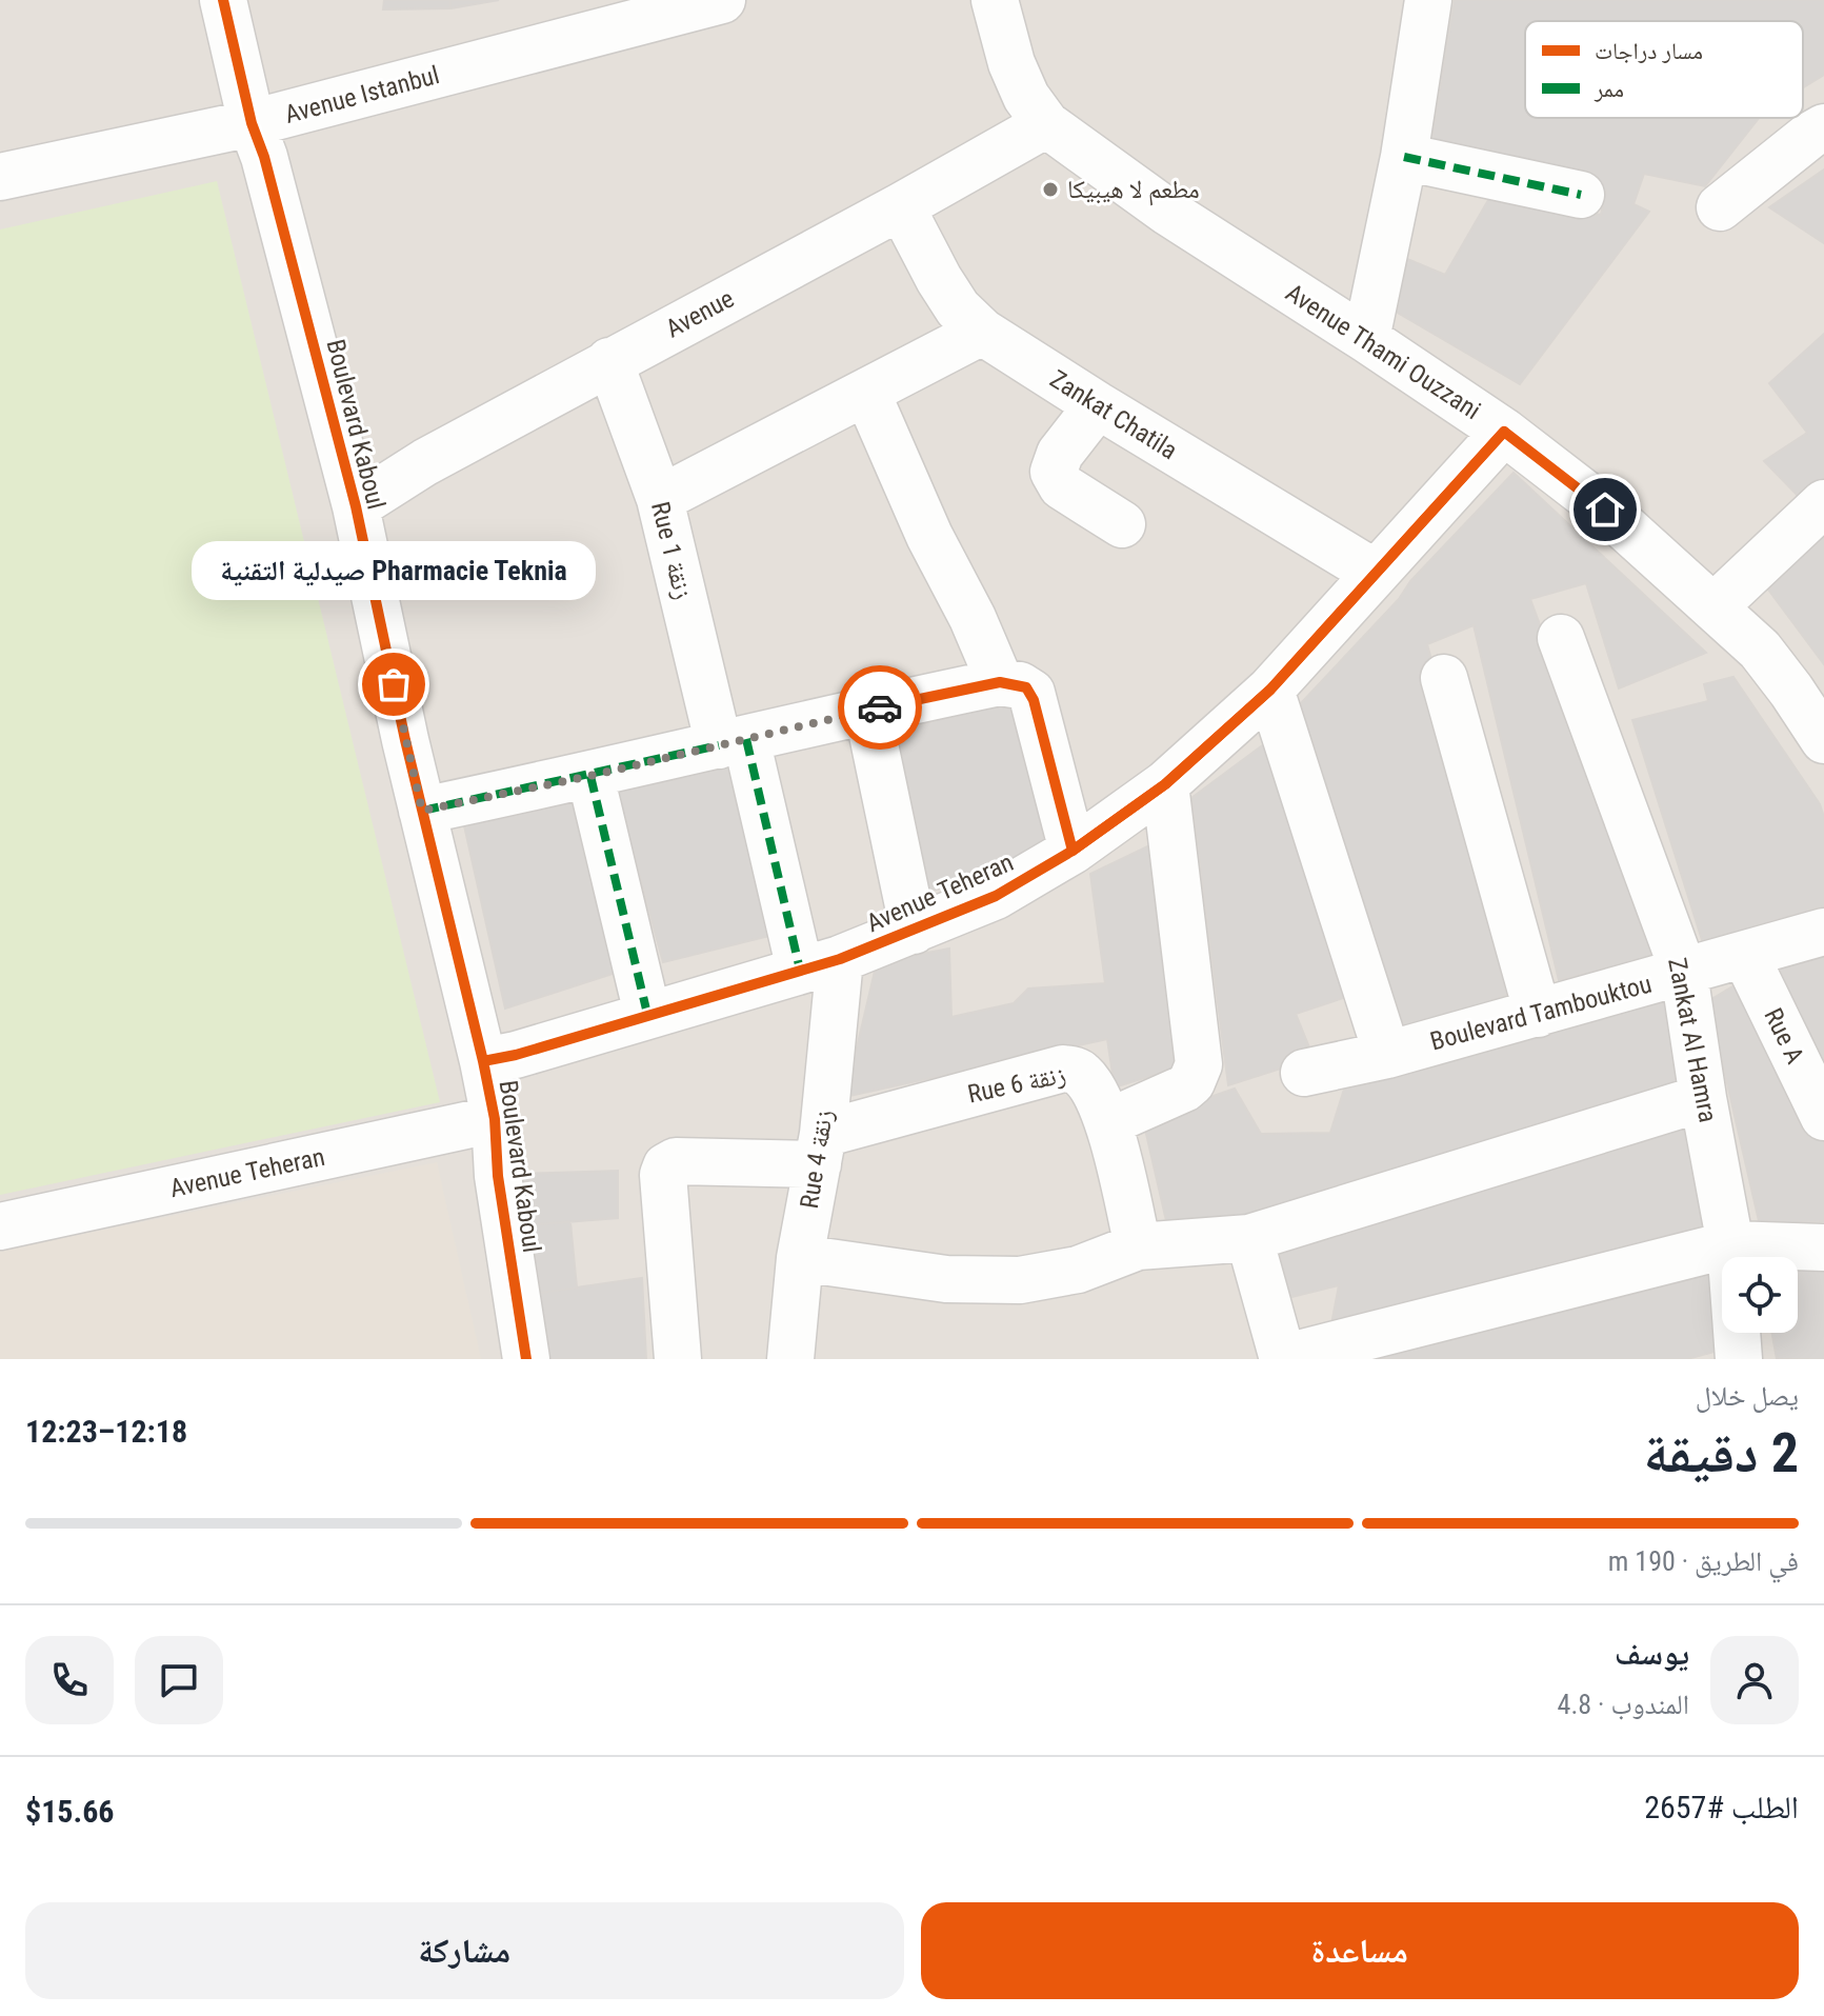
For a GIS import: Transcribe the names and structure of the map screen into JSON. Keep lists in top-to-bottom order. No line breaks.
{"streets":{"street":["Avenue Istanbul","Avenue","Avenue Thami Ouzzani","Zankat Chatila","Boulevard Kaboul","Rue 1 زنقة","Avenue Teheran","Boulevard Tambouktou","Rue A","Zankat Al Hamra","Rue 6 زنقة","Rue 4 زنقة"]},"crossings":[["Avenue Istanbul","Boulevard Kaboul"],["Avenue","Avenue Thami Ouzzani"],["Avenue","Zankat Chatila"],["Avenue","Boulevard Kaboul"],["Avenue","Rue 1 زنقة"],["Avenue Thami Ouzzani","Avenue Teheran"],["Zankat Chatila","Avenue Teheran"],["Boulevard Kaboul","Avenue Teheran"],["Rue 1 زنقة","Avenue Teheran"],["Rue 1 زنقة","Rue 4 زنقة"],["Avenue Teheran","Rue 4 زنقة"],["Boulevard Tambouktou","Rue A"],["Boulevard Tambouktou","Zankat Al Hamra"],["Rue 6 زنقة","Rue 4 زنقة"]],"places":["مطعم لا هيبيكا","Pharmacie Teknia صيدلية التقنية"],"legend":["مسار دراجات","ممر"],"page":{"bubble":"Pharmacie Teknia صيدلية التقنية","heading":["2 دقيقة","يصل خلال","12:18–12:23"],"panel":["يوسف","المندوب · 4.8","الطلب #2657","$15.66"],"bar":"في الطريق · 190 m","buttons":["مساعدة","مشاركة"]}}
